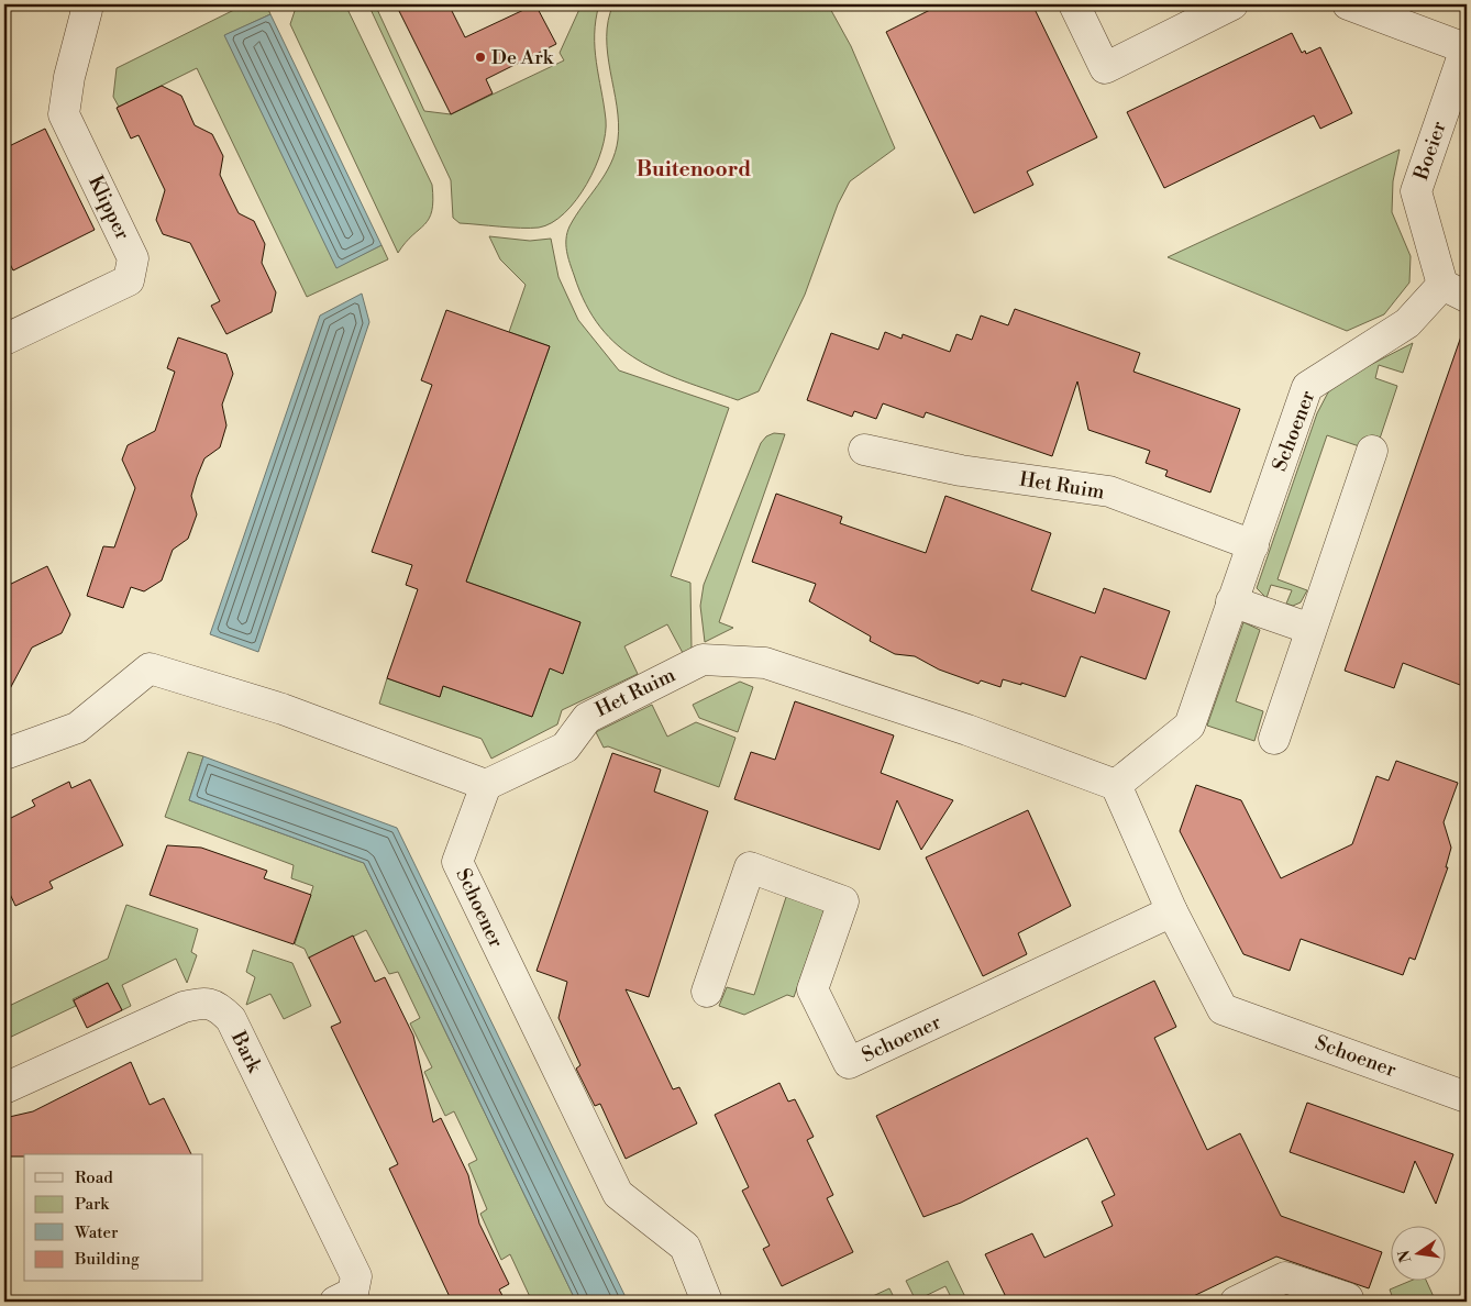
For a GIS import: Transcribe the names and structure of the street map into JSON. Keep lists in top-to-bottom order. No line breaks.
{"streets":{"street":["Boeier","Klipper","Schoener","Het Ruim","Bark"]},"crossings":[["Boeier","Schoener"],["Schoener","Het Ruim"]],"districts":["Buitenoord"],"places":["De Ark"],"legend":["Road","Park","Water","Building"],"north":"left"}
